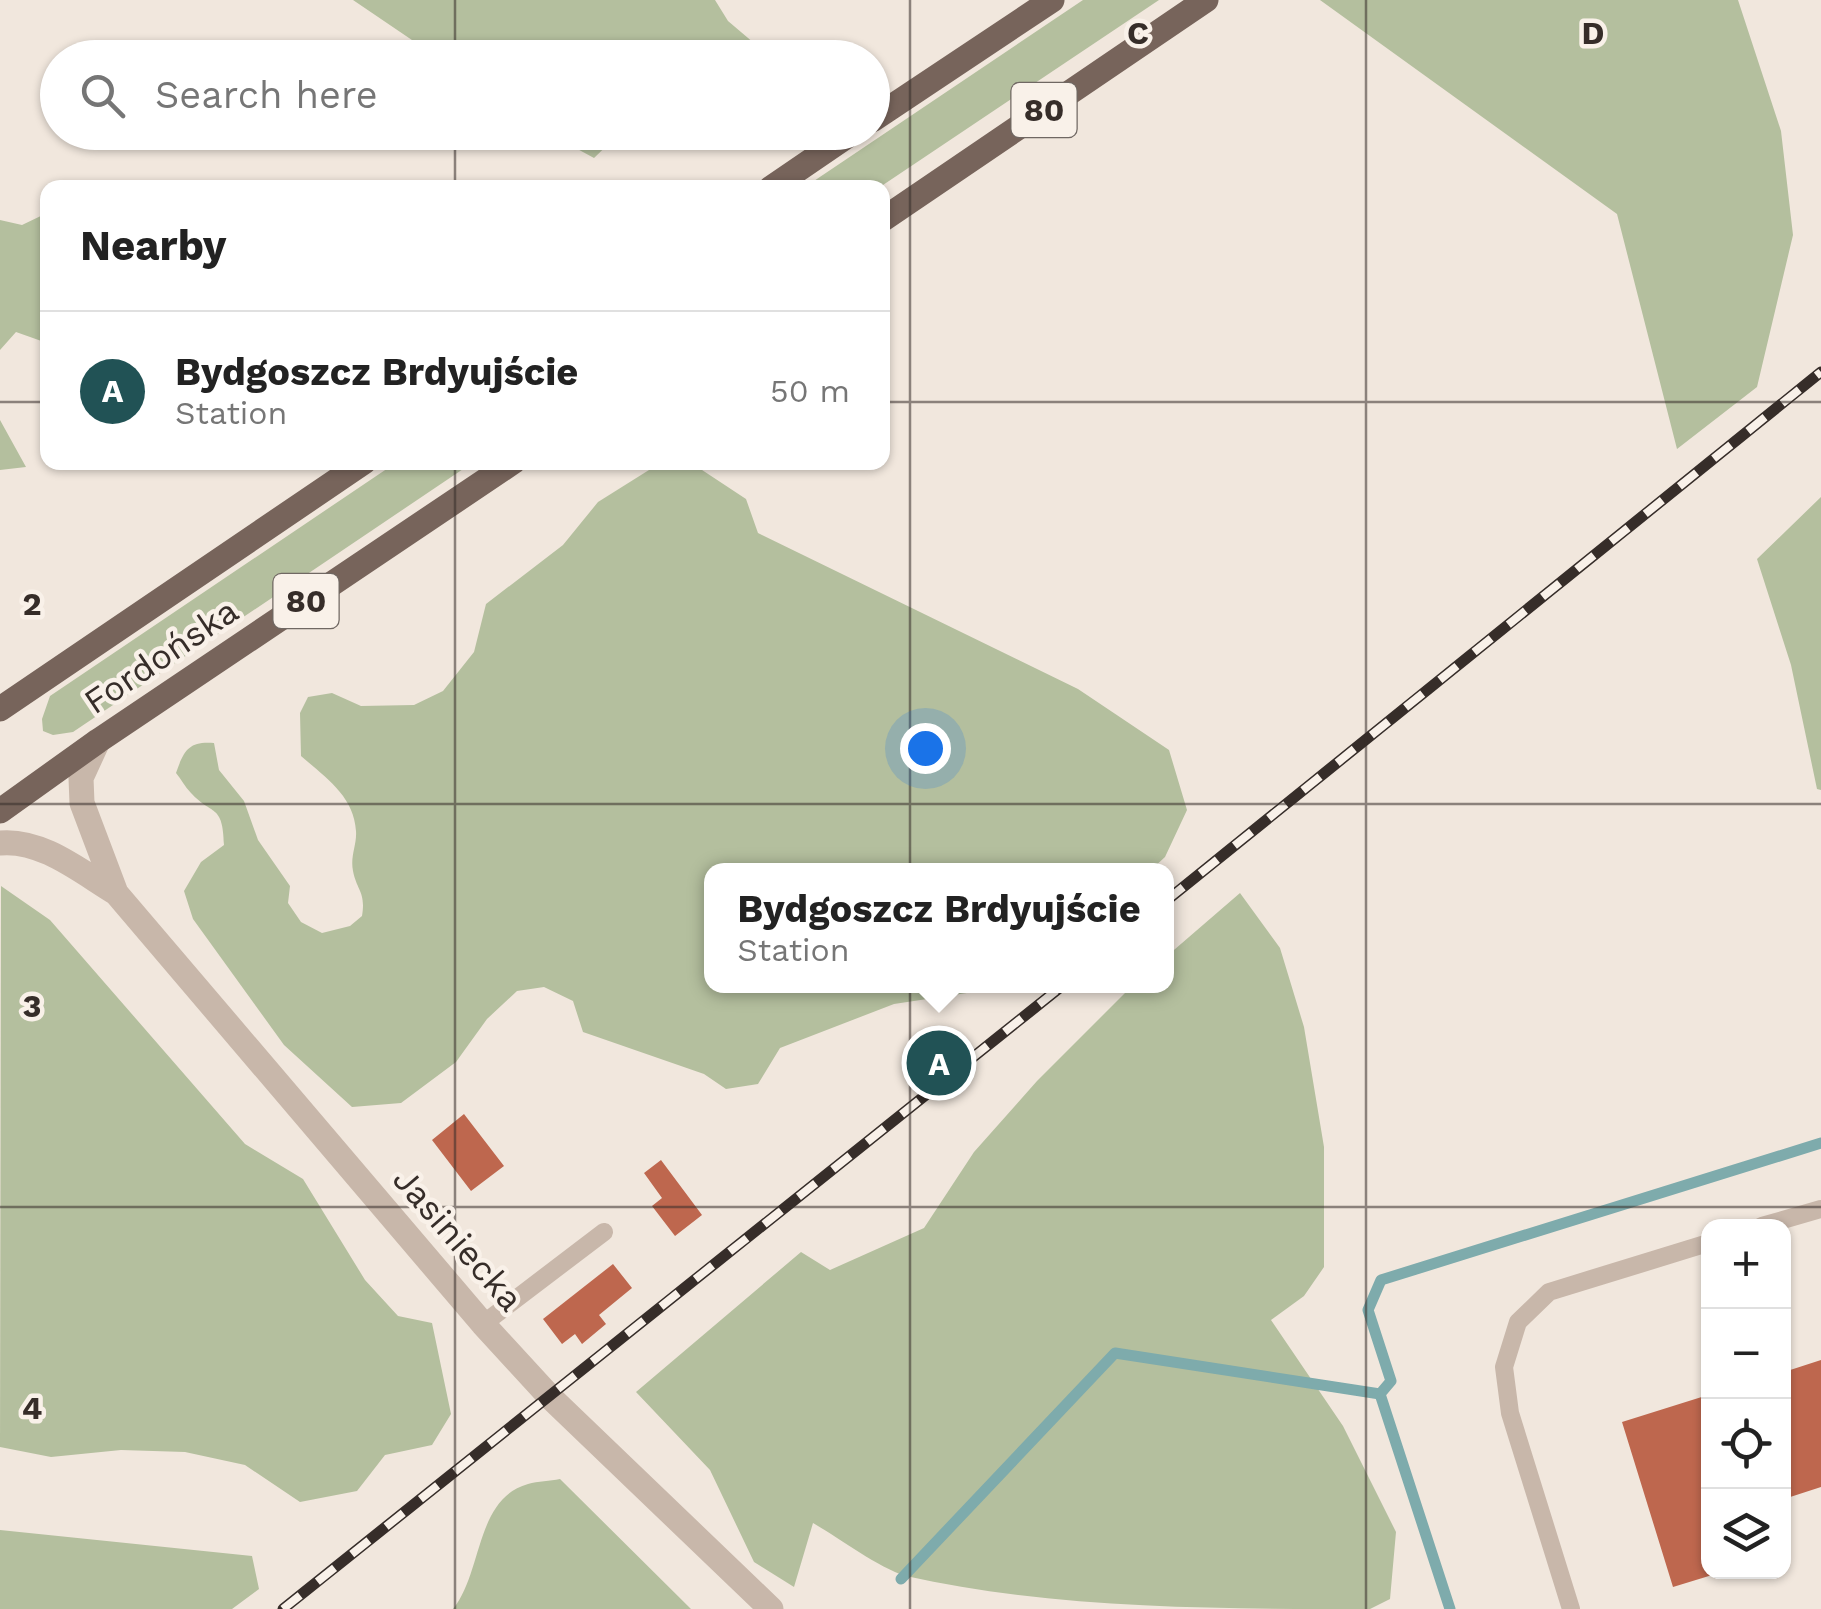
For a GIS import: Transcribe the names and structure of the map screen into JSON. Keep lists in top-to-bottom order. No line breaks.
{"streets":{"main road":["80","Fordońska"],"street":["Jasiniecka"]},"crossings":[["Fordońska","Jasiniecka"]],"page":{"search":"Search here","heading":"Nearby","list":[{"mark":"A","name":"Bydgoszcz Brdyujście","note":"Station","value":"50 m"}],"popup":["Bydgoszcz Brdyujście","Station"],"pins":"A","map_buttons":["+","−"]},"grid":{"columns":["C","D"],"rows":["2","3","4"]}}
